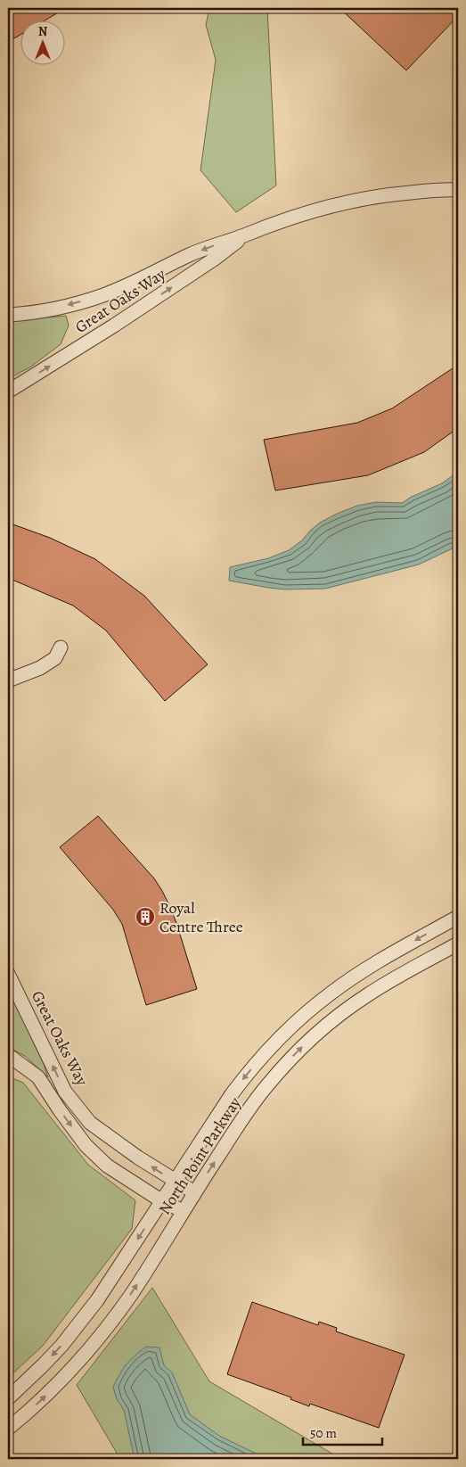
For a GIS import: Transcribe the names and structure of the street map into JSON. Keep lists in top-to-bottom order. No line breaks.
{"streets":{"street":["Great Oaks Way","North Point Parkway"]},"crossings":[["Great Oaks Way","North Point Parkway"]],"places":{"building":["Royal Centre Three"]},"scale_bar":"50 m","north":"top"}
